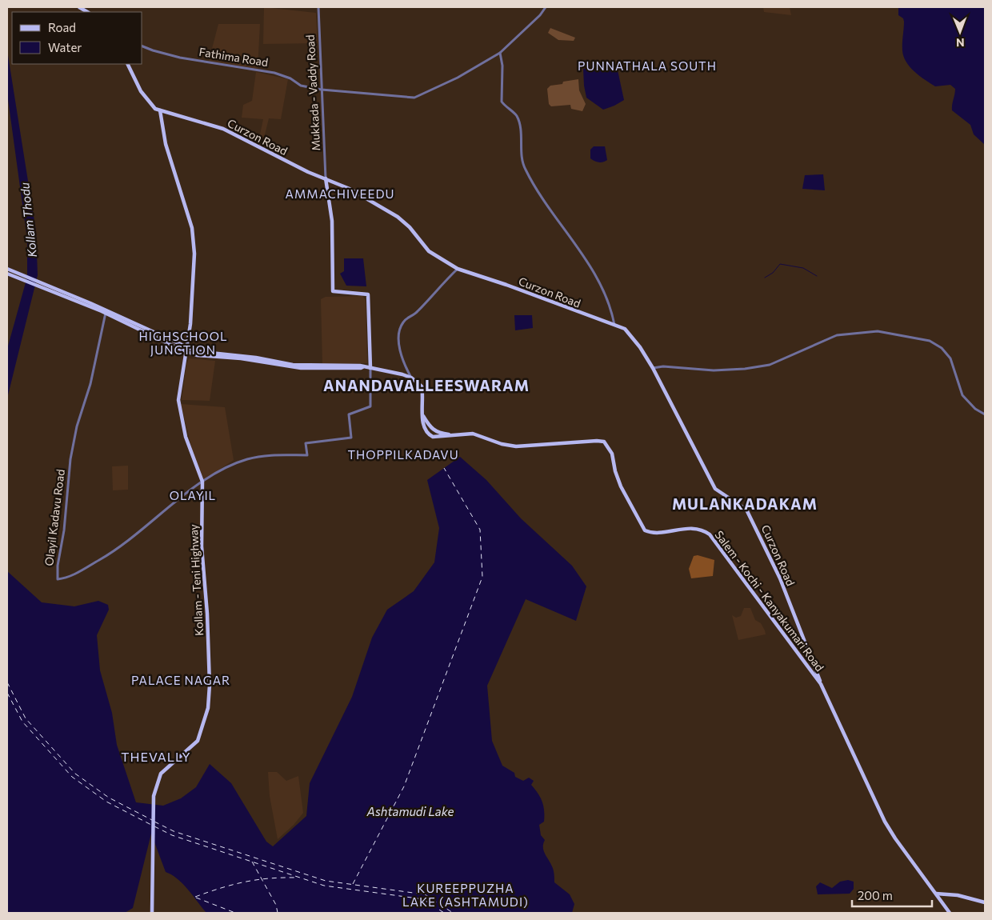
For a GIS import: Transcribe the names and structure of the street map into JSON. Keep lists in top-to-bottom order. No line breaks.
{"streets":{"main road":["Curzon Road","Kollam - Teni Highway","Salem - Kochi - Kanyakumari Road"],"street":["Fathima Road","Mukkada - Vaddy Road","Olayil Kadavu Road"]},"crossings":[["Fathima Road","Mukkada - Vaddy Road"],["Mukkada - Vaddy Road","Curzon Road"],["Curzon Road","Kollam - Teni Highway"],["Curzon Road","Salem - Kochi - Kanyakumari Road"],["Olayil Kadavu Road","Kollam - Teni Highway"]],"districts":["PUNNATHALA SOUTH","AMMACHIVEEDU","HIGHSCHOOL JUNCTION","ANANDAVALLEESWARAM","THOPPILKADAVU","OLAYIL","MULANKADAKAM","PALACE NAGAR","THEVALLY","KUREEPPUZHA LAKE (ASHTAMUDI)"],"water":["Kollam Thodu","Ashtamudi Lake"],"legend":["Road","Water"],"scale_bar":"200 m","north":"bottom"}
